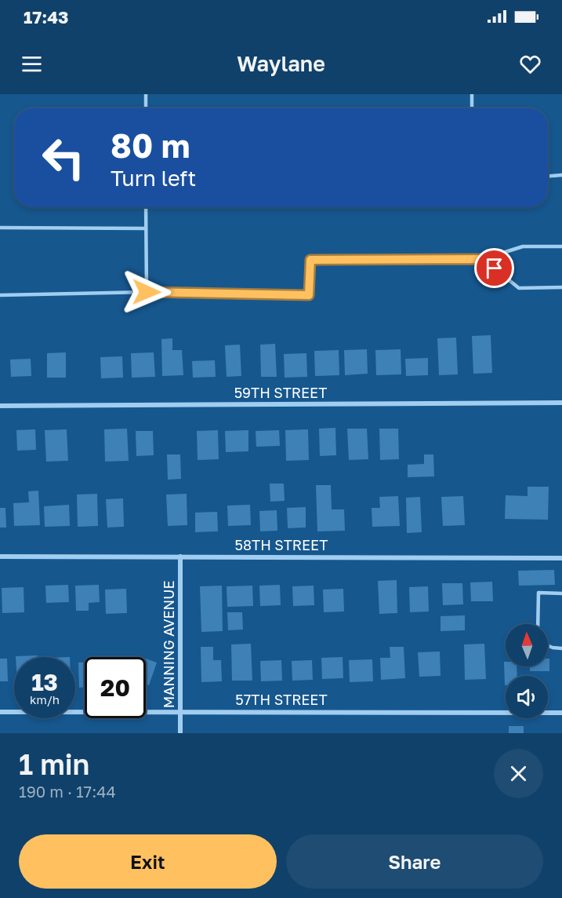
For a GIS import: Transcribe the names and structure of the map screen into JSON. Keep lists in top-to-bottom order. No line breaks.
{"streets":{"street":["59TH STREET","58TH STREET","MANNING AVENUE","57TH STREET"]},"crossings":[["58TH STREET","MANNING AVENUE"],["MANNING AVENUE","57TH STREET"]],"north":"top","page":{"status":"17:43","header":"Waylane","turn":["80 m","Turn left"],"speed":"13 km/h","limit":"20","heading":["1 min","190 m · 17:44"],"buttons":["Exit","Share"]}}
